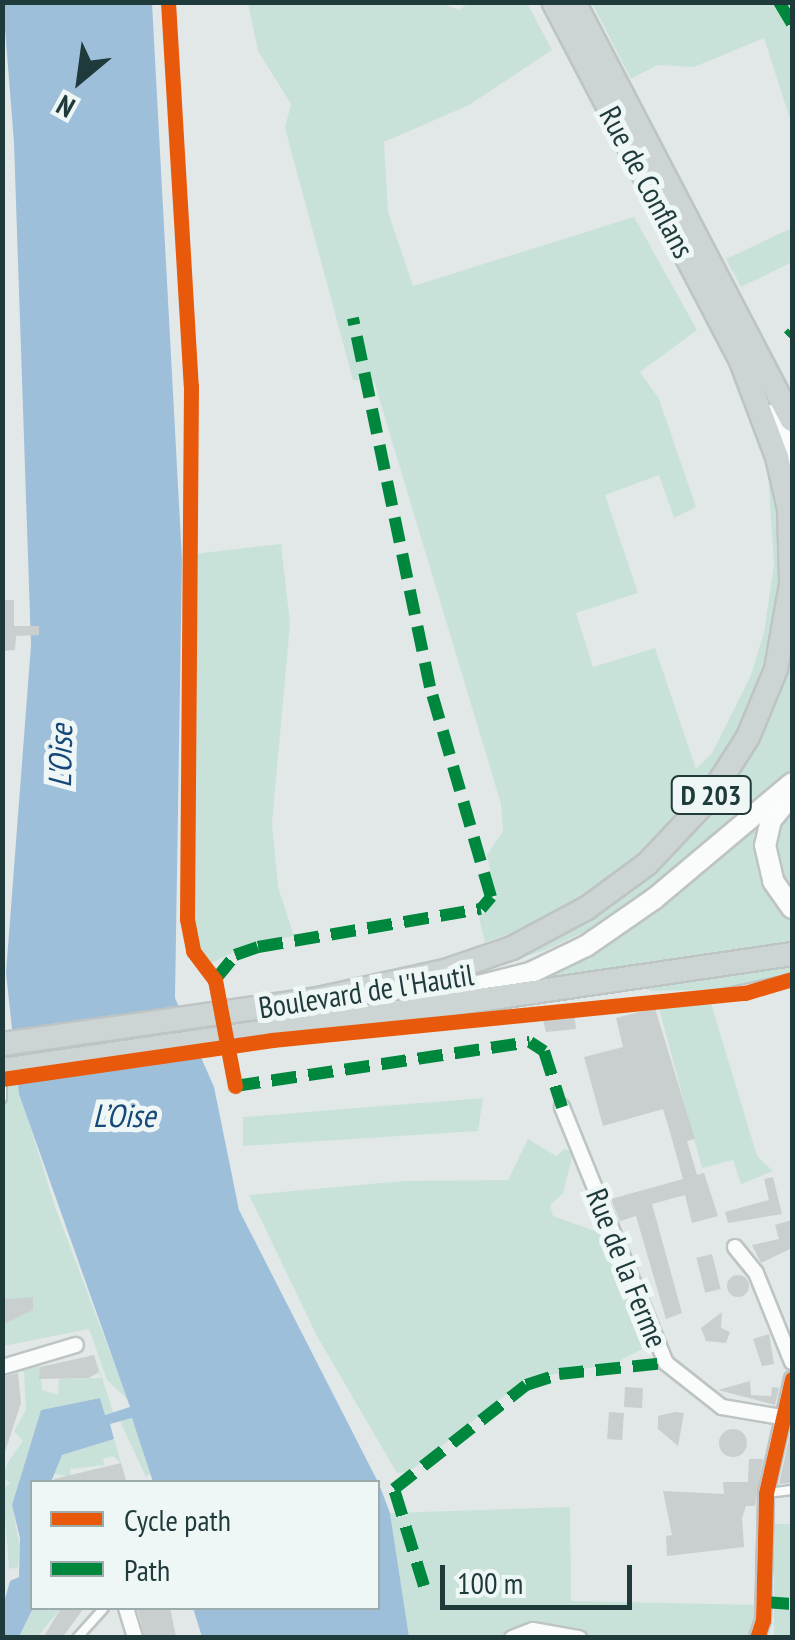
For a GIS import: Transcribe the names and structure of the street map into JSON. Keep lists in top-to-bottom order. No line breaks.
{"streets":{"main road":["Rue de Conflans","D 203","Boulevard de l'Hautil"],"street":["Rue de la Ferme"]},"crossings":[["Rue de Conflans","D 203"],["D 203","Boulevard de l'Hautil"]],"water":["L'Oise","L’Oise"],"legend":["Cycle path","Path"],"scale_bar":"100 m","north":"bottom left"}
